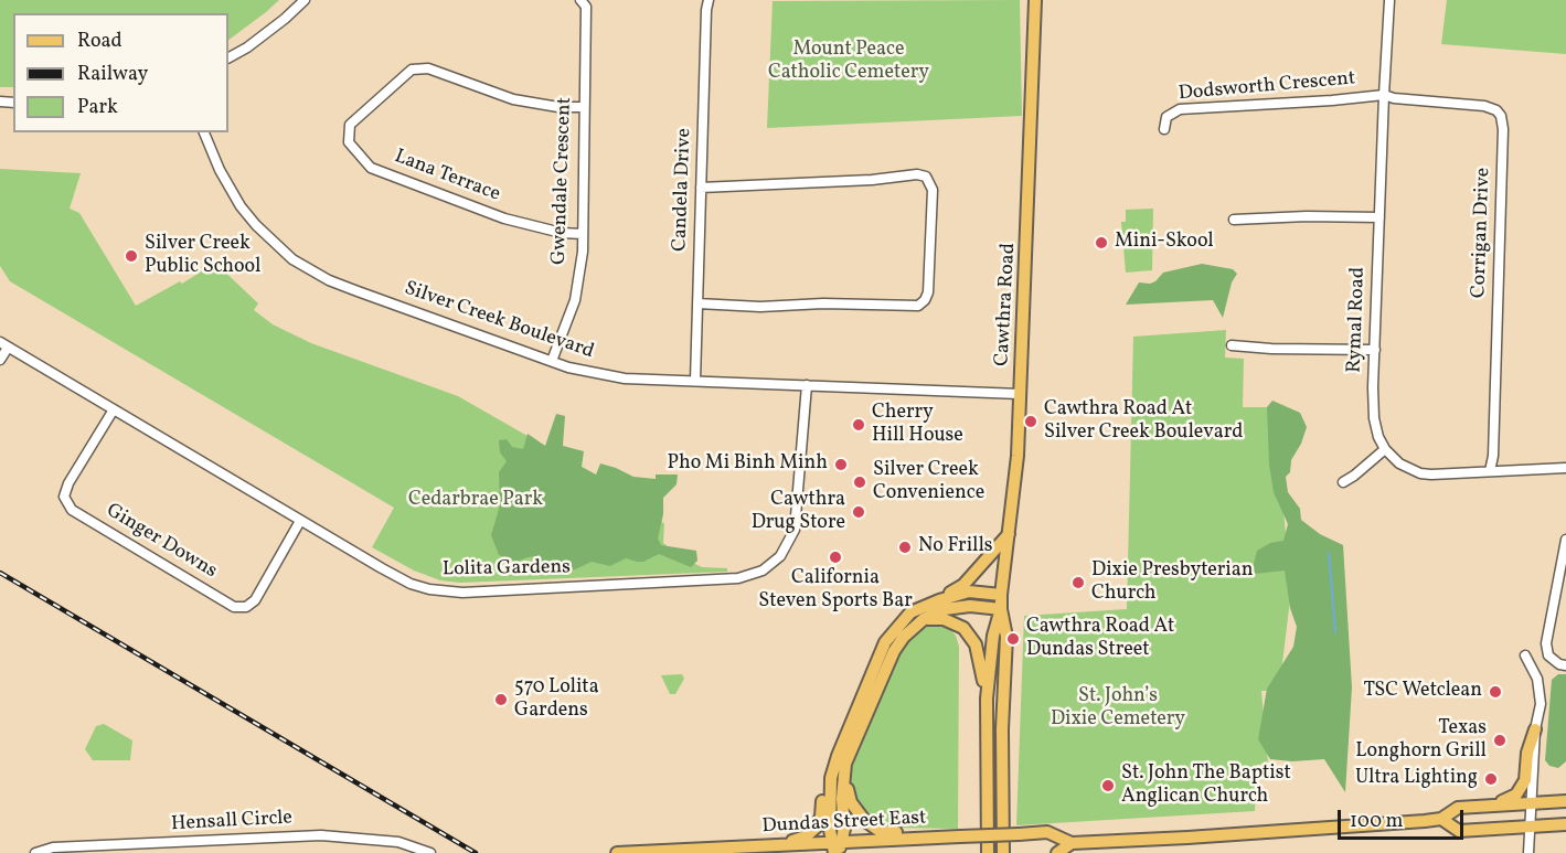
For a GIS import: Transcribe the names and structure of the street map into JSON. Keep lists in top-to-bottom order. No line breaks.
{"streets":{"main road":["Cawthra Road","Dundas Street East"],"street":["Dodsworth Crescent","Lana Terrace","Gwendale Crescent","Candela Drive","Corrigan Drive","Rymal Road","Silver Creek Boulevard","Ginger Downs","Lolita Gardens","Hensall Circle"]},"crossings":[["Dodsworth Crescent","Corrigan Drive"],["Dodsworth Crescent","Rymal Road"],["Lana Terrace","Gwendale Crescent"],["Gwendale Crescent","Silver Creek Boulevard"],["Candela Drive","Silver Creek Boulevard"],["Corrigan Drive","Rymal Road"],["Cawthra Road","Silver Creek Boulevard"],["Silver Creek Boulevard","Lolita Gardens"],["Ginger Downs","Lolita Gardens"]],"parks":["Mount Peace Catholic Cemetery","Cedarbrae Park","St. John’s Dixie Cemetery"],"places":["Mini-Skool","Silver Creek Public School","Cawthra Road At Silver Creek Boulevard","Cherry Hill House","Pho Mi Binh Minh","Silver Creek Convenience","Cawthra Drug Store","No Frills","California Steven Sports Bar","Dixie Presbyterian Church","Cawthra Road At Dundas Street","TSC Wetclean","570 Lolita Gardens","Texas Longhorn Grill","Ultra Lighting","St. John The Baptist Anglican Church"],"legend":["Road","Railway","Park"],"scale_bar":"100 m"}
